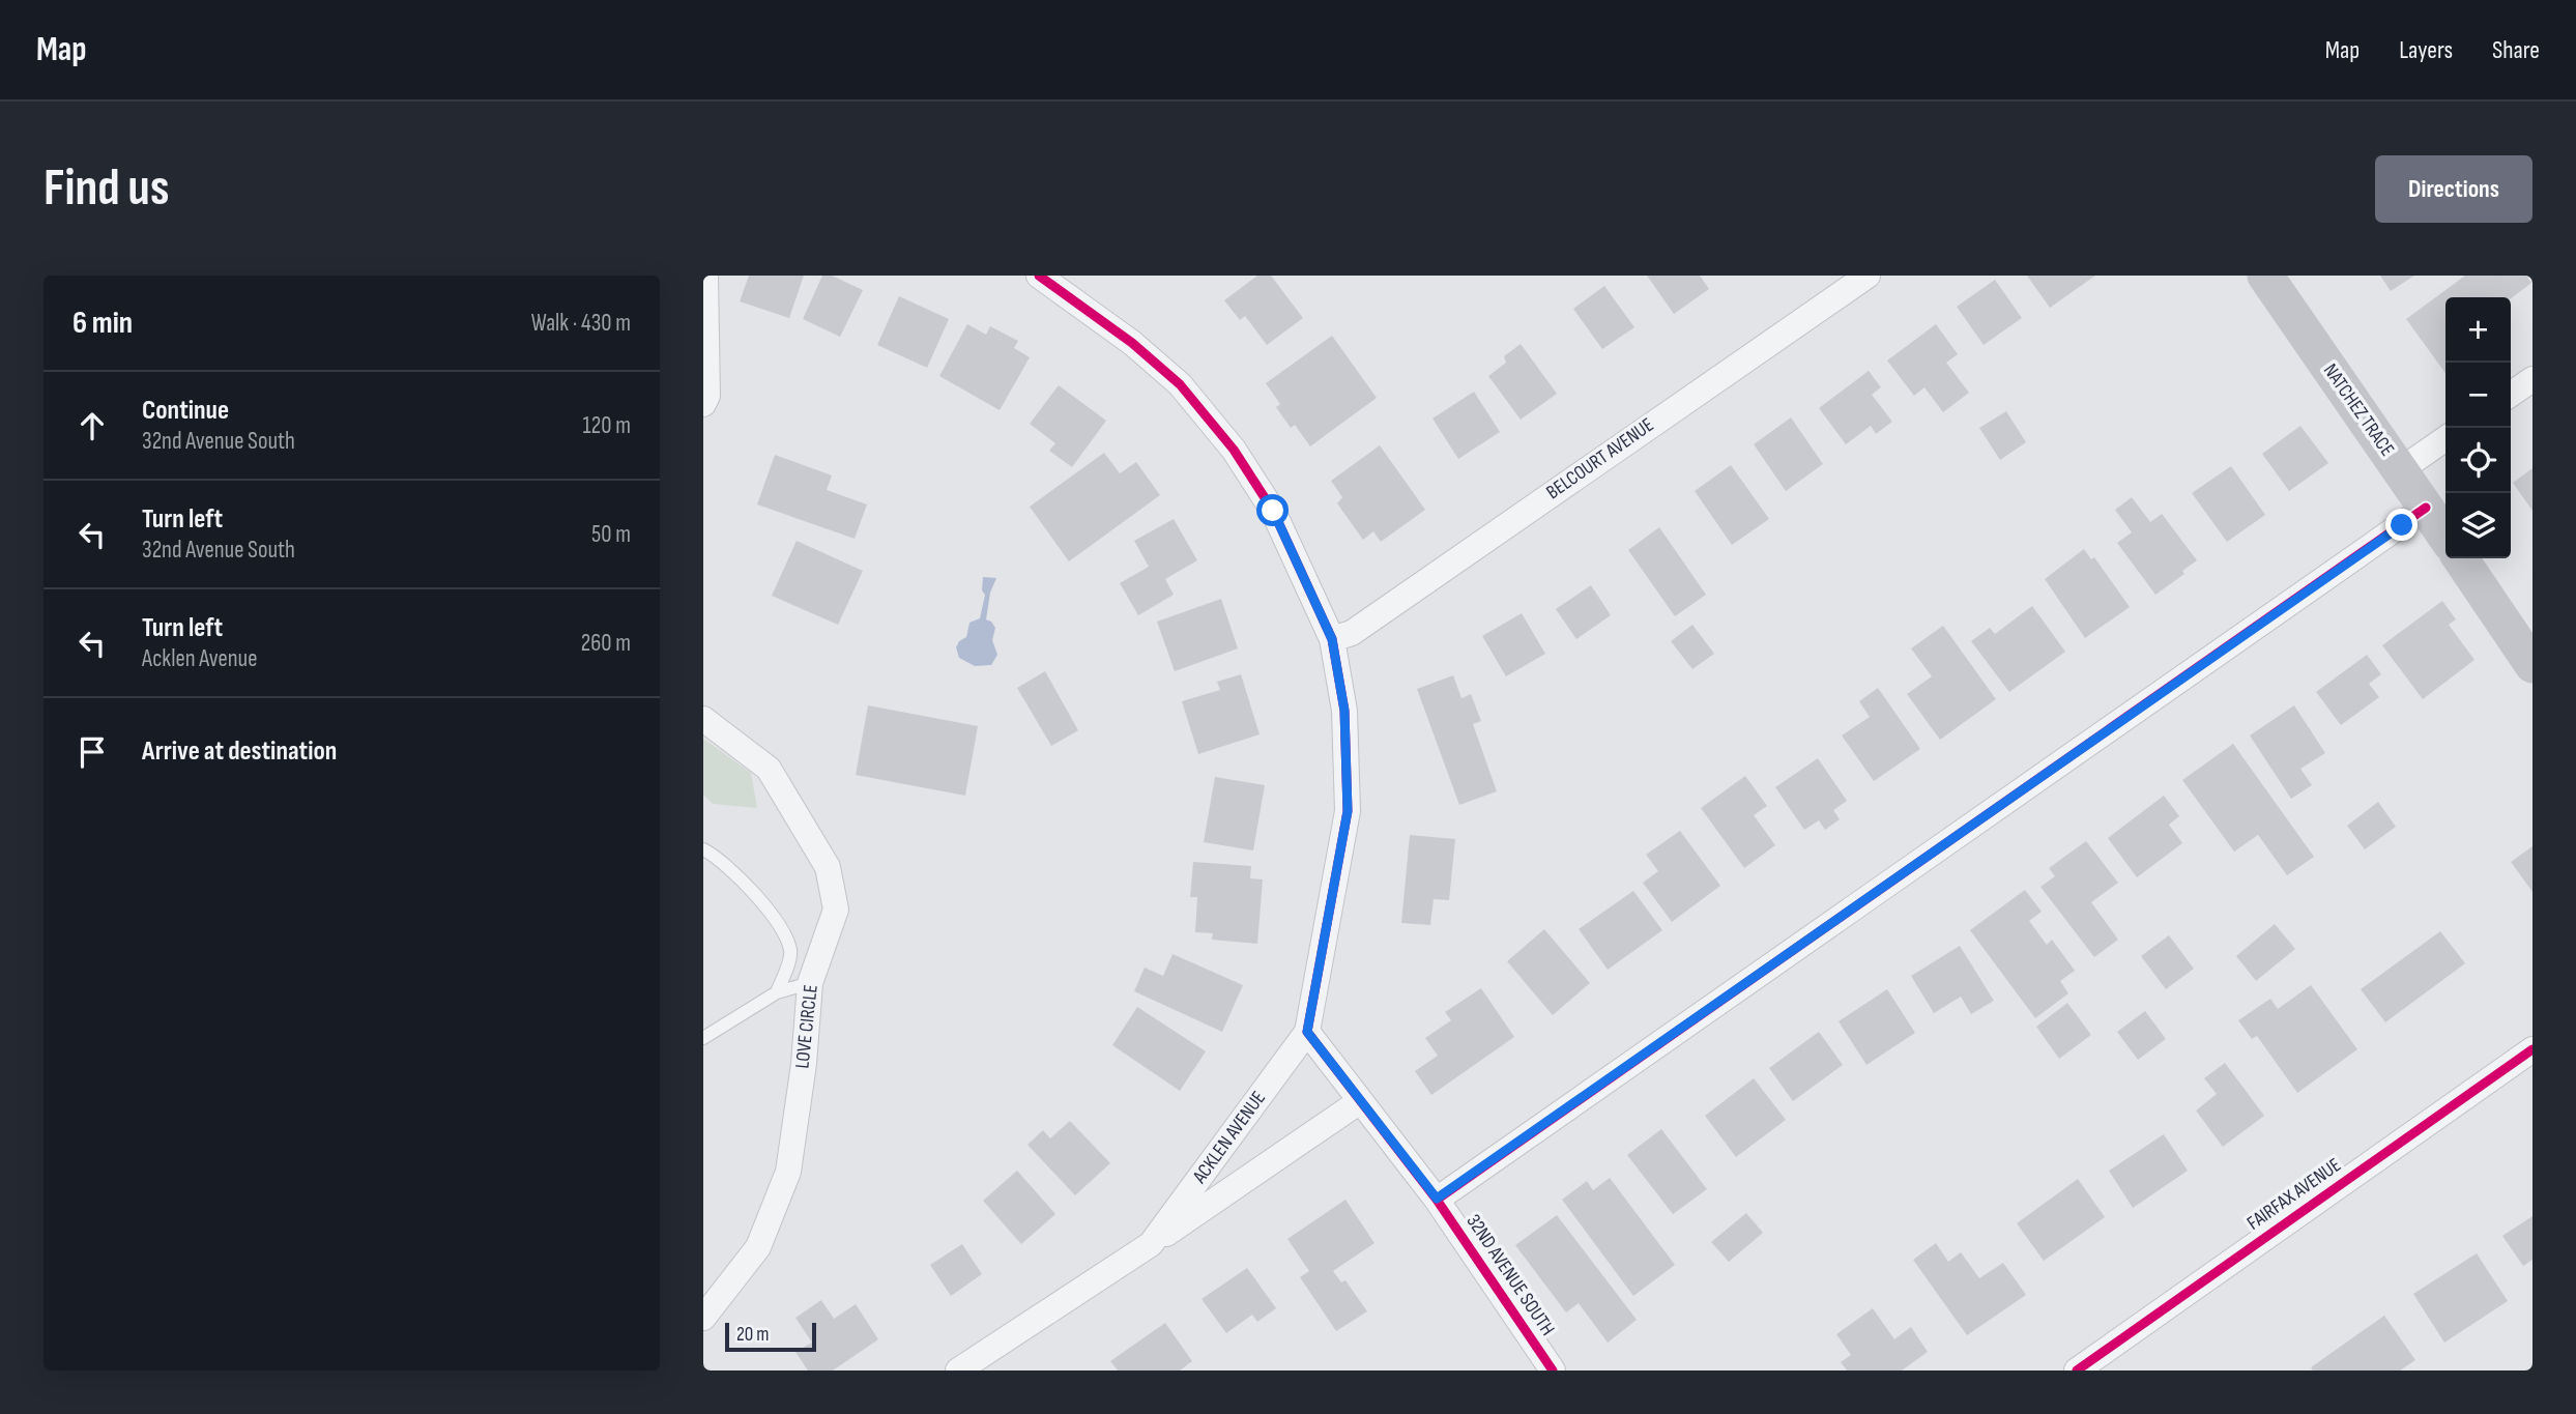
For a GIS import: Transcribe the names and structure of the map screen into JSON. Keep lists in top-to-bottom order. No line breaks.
{"streets":{"main road":["NATCHEZ TRACE"],"street":["BELCOURT AVENUE","LOVE CIRCLE","ACKLEN AVENUE","FAIRFAX AVENUE","32ND AVENUE SOUTH"]},"crossings":[["ACKLEN AVENUE","32ND AVENUE SOUTH"]],"scale_bar":"20 m","page":{"header":"Map","nav":["Map","Layers","Share"],"buttons":"Directions","title":"Find us","heading":["6 min","Walk · 430 m"],"map_buttons":["+","−"],"list":[["Continue","32nd Avenue South","120 m"],["Turn left","32nd Avenue South","50 m"],["Turn left","Acklen Avenue","260 m"],"Arrive at destination"],"scale":"20 m"}}
